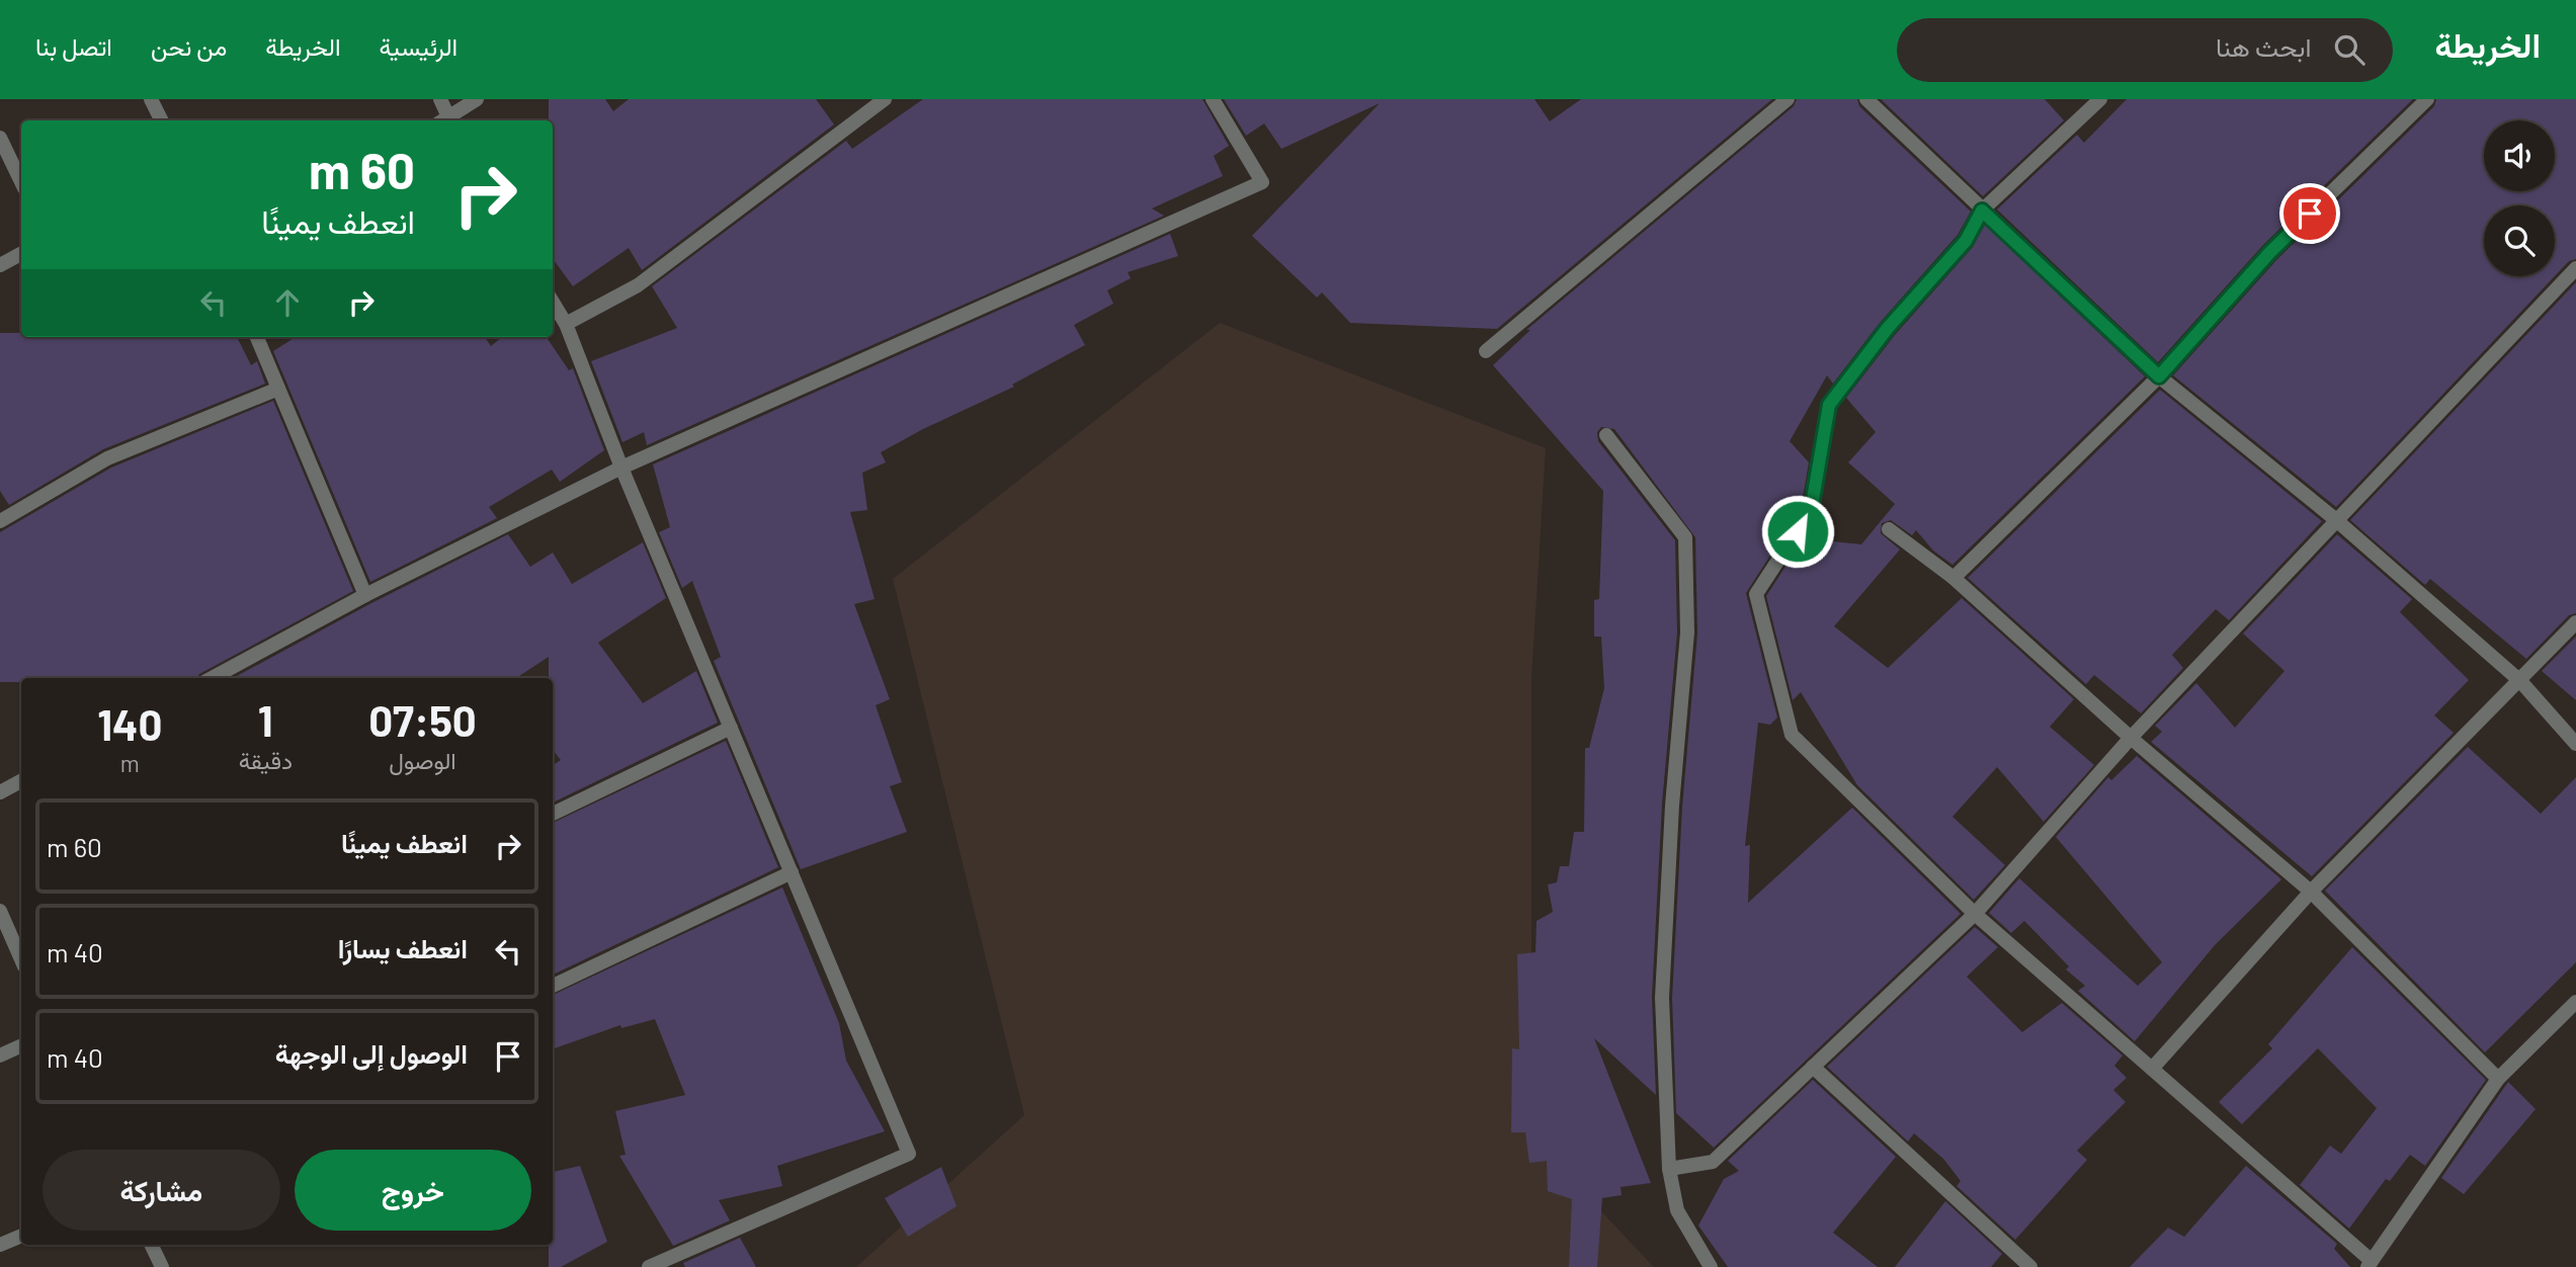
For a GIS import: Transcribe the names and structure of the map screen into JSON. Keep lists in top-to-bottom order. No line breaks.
{"page":{"header":"الخريطة","search":"ابحث هنا","nav":["الرئيسية","الخريطة","من نحن","اتصل بنا"],"turn":["60 m","انعطف يمينًا"],"eta":["07:50","الوصول","1","دقيقة","140","m"],"list":[{"name":"انعطف يمينًا","value":"60 m"},{"name":"انعطف يسارًا","value":"40 m"},{"name":"الوصول إلى الوجهة","value":"40 m"}],"buttons":["خروج","مشاركة"]}}
